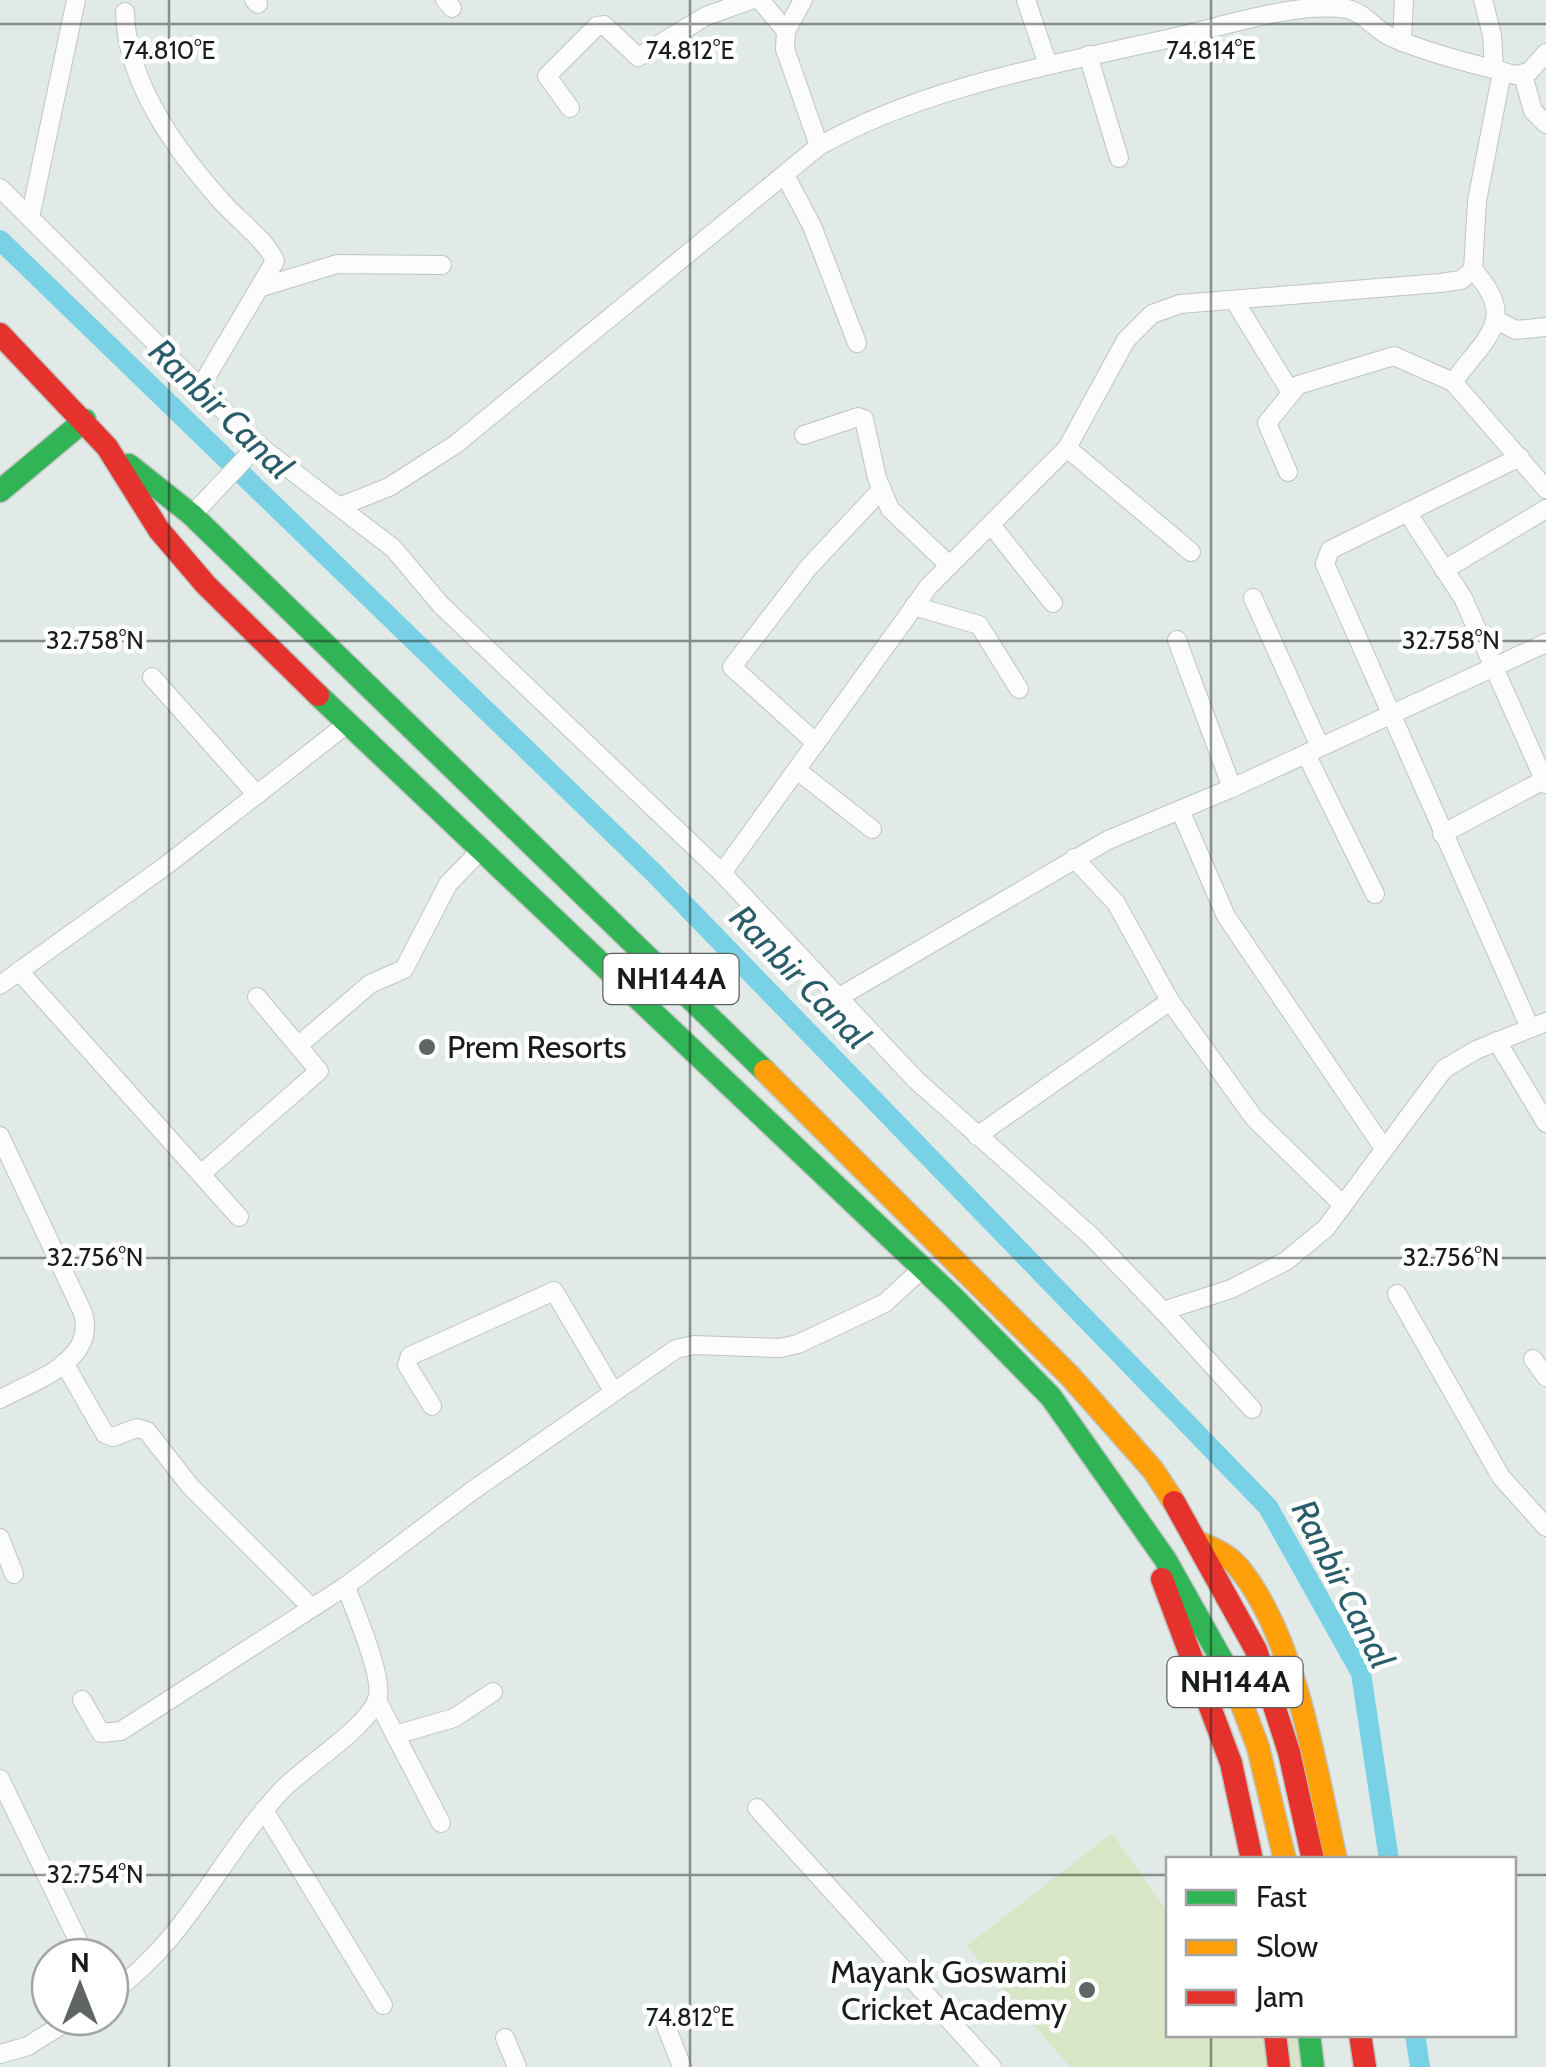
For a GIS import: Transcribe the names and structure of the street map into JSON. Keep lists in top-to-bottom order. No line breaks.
{"streets":{"main road":["NH144A"]},"water":["Ranbir Canal"],"places":["Prem Resorts","Mayank Goswami Cricket Academy"],"legend":["Fast","Slow","Jam"],"north":"top","coordinates":["74.810°E","74.812°E","74.814°E","32.758°N","32.756°N","32.754°N"]}
